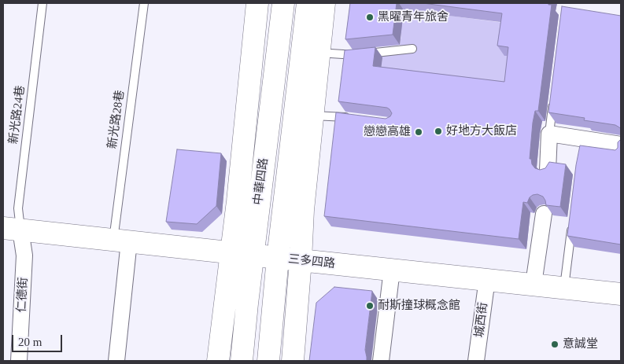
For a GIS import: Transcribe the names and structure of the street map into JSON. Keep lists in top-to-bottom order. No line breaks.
{"streets":{"street":["中華四路","三多四路","仁德街","城西街"],"lane":["新光路24巷","新光路28巷"]},"crossings":[["新光路24巷","三多四路"],["新光路24巷","仁德街"],["新光路28巷","三多四路"],["中華四路","三多四路"],["三多四路","仁德街"],["三多四路","城西街"]],"places":["黑曜青年旅舍","好地方大飯店","戀戀高雄","耐斯撞球概念館","意誠堂"],"scale_bar":"20 m"}
